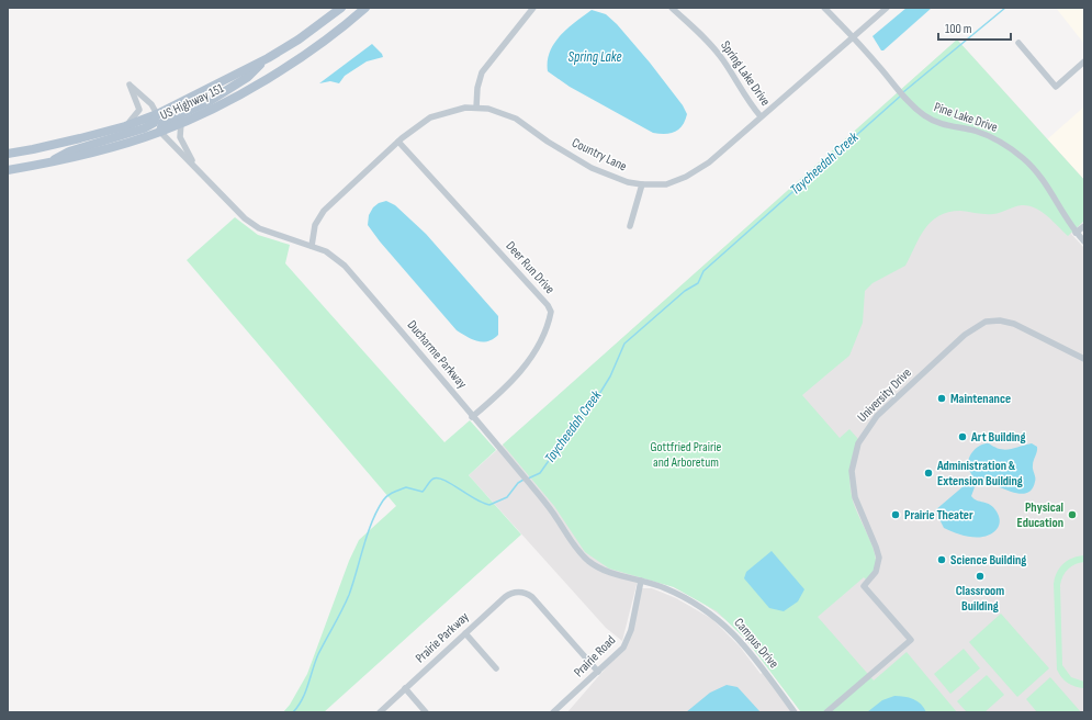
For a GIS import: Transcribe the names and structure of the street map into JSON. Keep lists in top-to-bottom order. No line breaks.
{"streets":{"main road":["US Highway 151"],"street":["Spring Lake Drive","Pine Lake Drive","Country Lane","Deer Run Drive","Ducharme Parkway","University Drive","Prairie Parkway","Campus Drive","Prairie Road"]},"crossings":[["Spring Lake Drive","Country Lane"],["US Highway 151","Ducharme Parkway"],["Pine Lake Drive","Country Lane"],["Country Lane","Deer Run Drive"],["Country Lane","Ducharme Parkway"],["Deer Run Drive","Ducharme Parkway"],["Ducharme Parkway","Campus Drive"],["Ducharme Parkway","Prairie Road"],["Prairie Parkway","Prairie Road"],["Campus Drive","Prairie Road"]],"water":["Spring Lake","Taycheedah Creek"],"parks":["Gottfried Prairie and Arboretum"],"places":["Maintenance","Art Building","Administration & Extension Building","Prairie Theater","Physical Education","Science Building","Classroom Building"],"scale_bar":"100 m"}
